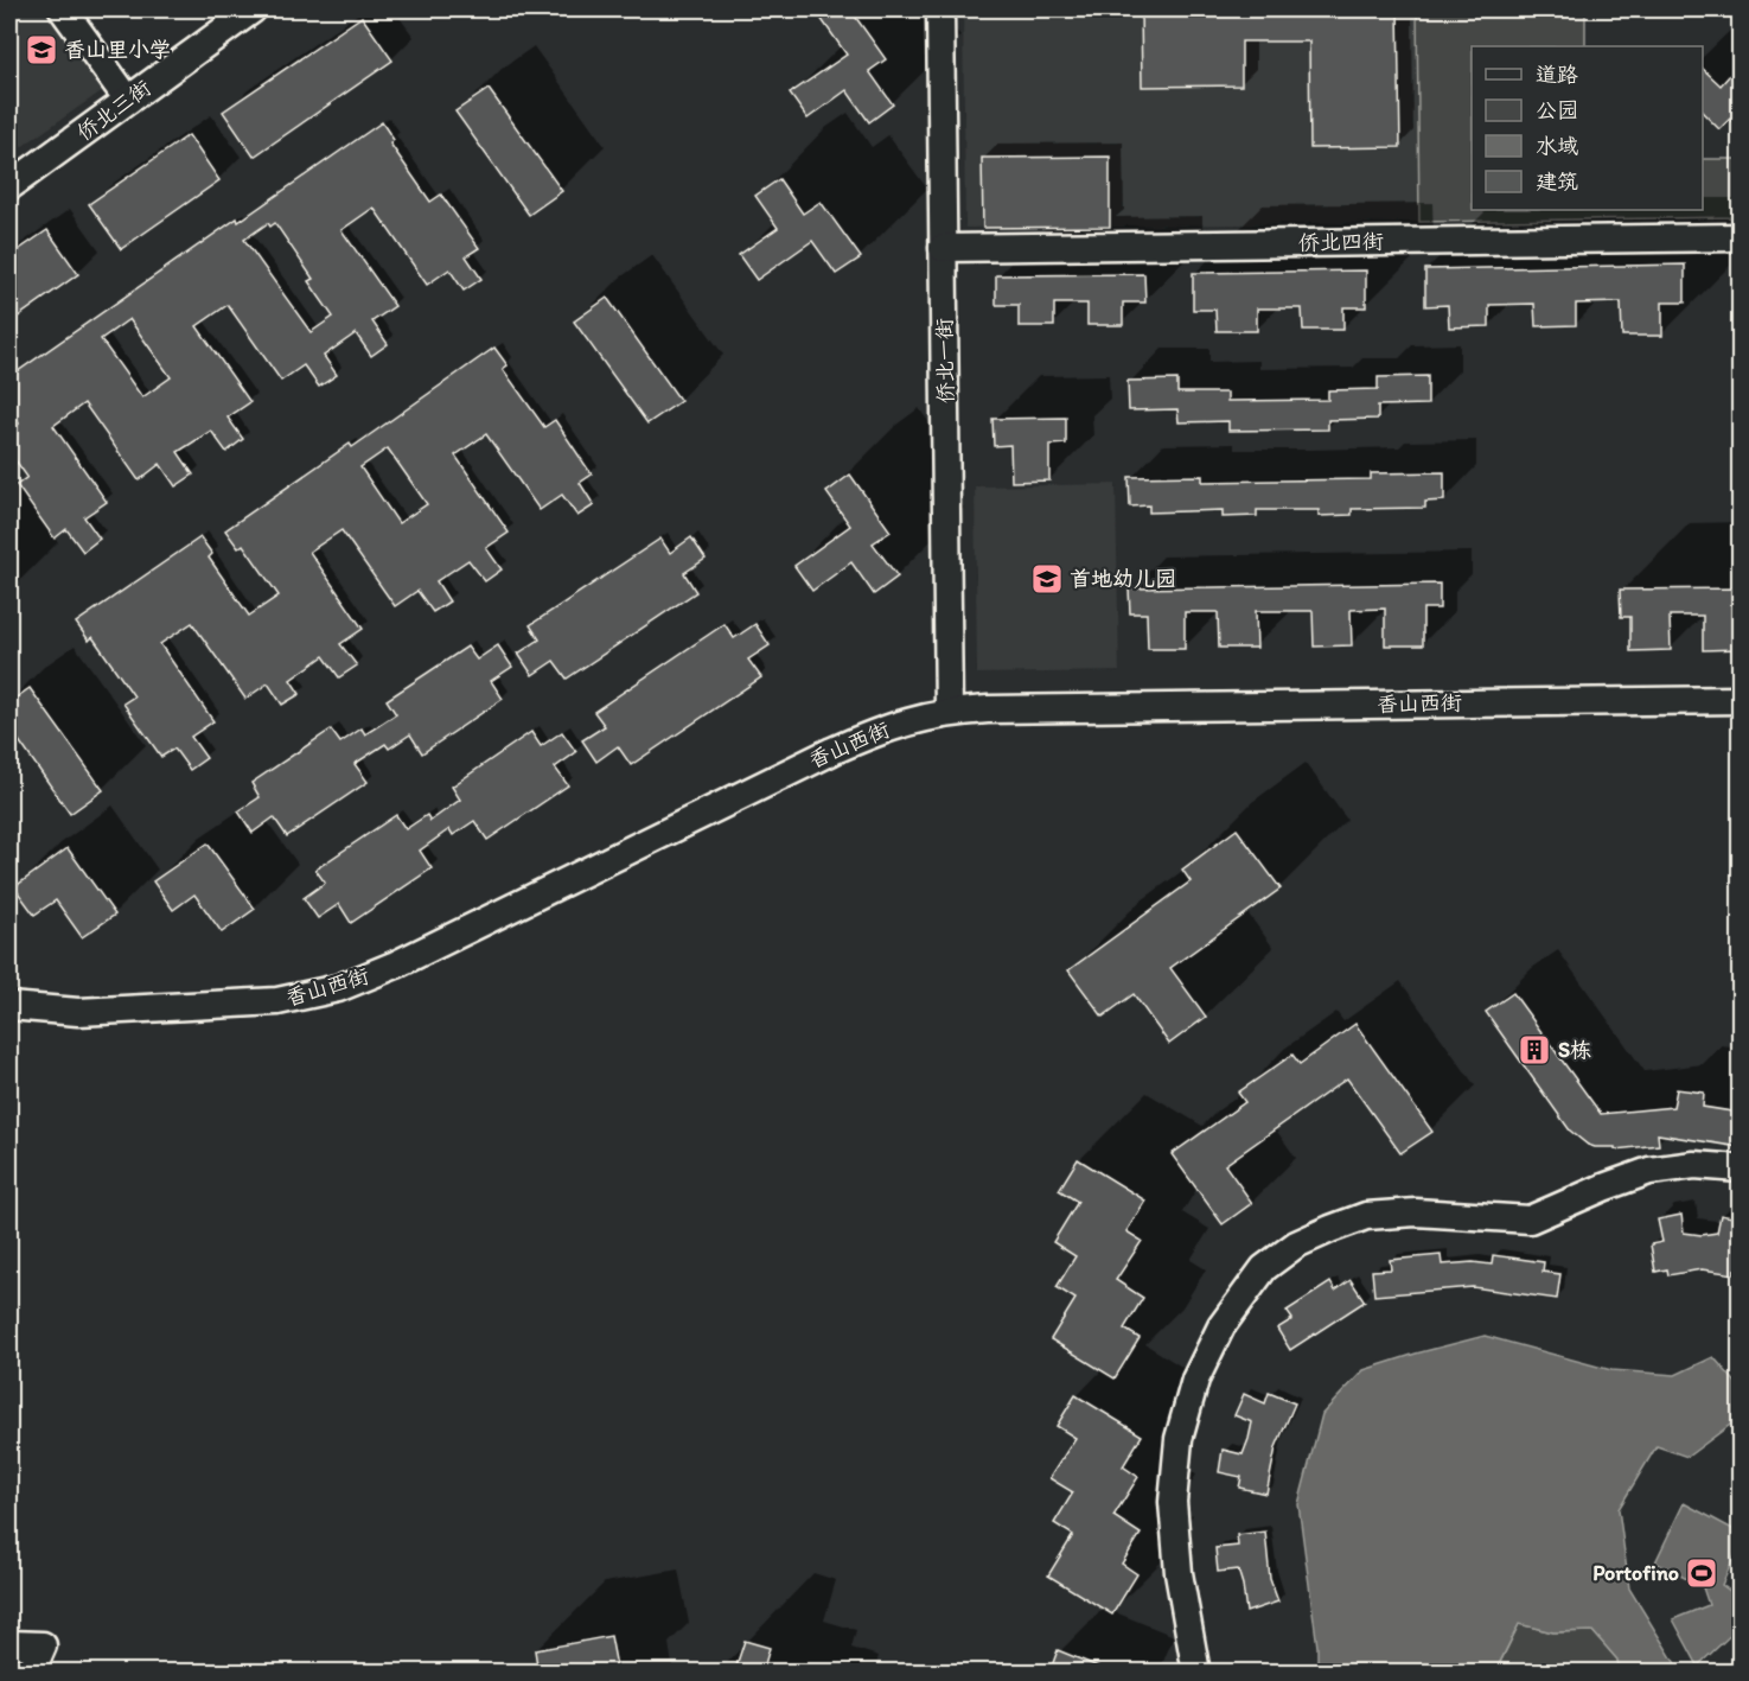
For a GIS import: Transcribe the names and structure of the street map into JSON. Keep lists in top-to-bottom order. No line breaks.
{"streets":{"street":["侨北三街","侨北四街","侨北一街","香山西街"]},"crossings":[["侨北四街","侨北一街"],["侨北一街","香山西街"]],"places":{"school or university":["香山里小学","首地幼儿园"],"building":["S栋"],"sports":["Portofino"]},"legend":["道路","公园","水域","建筑"]}
